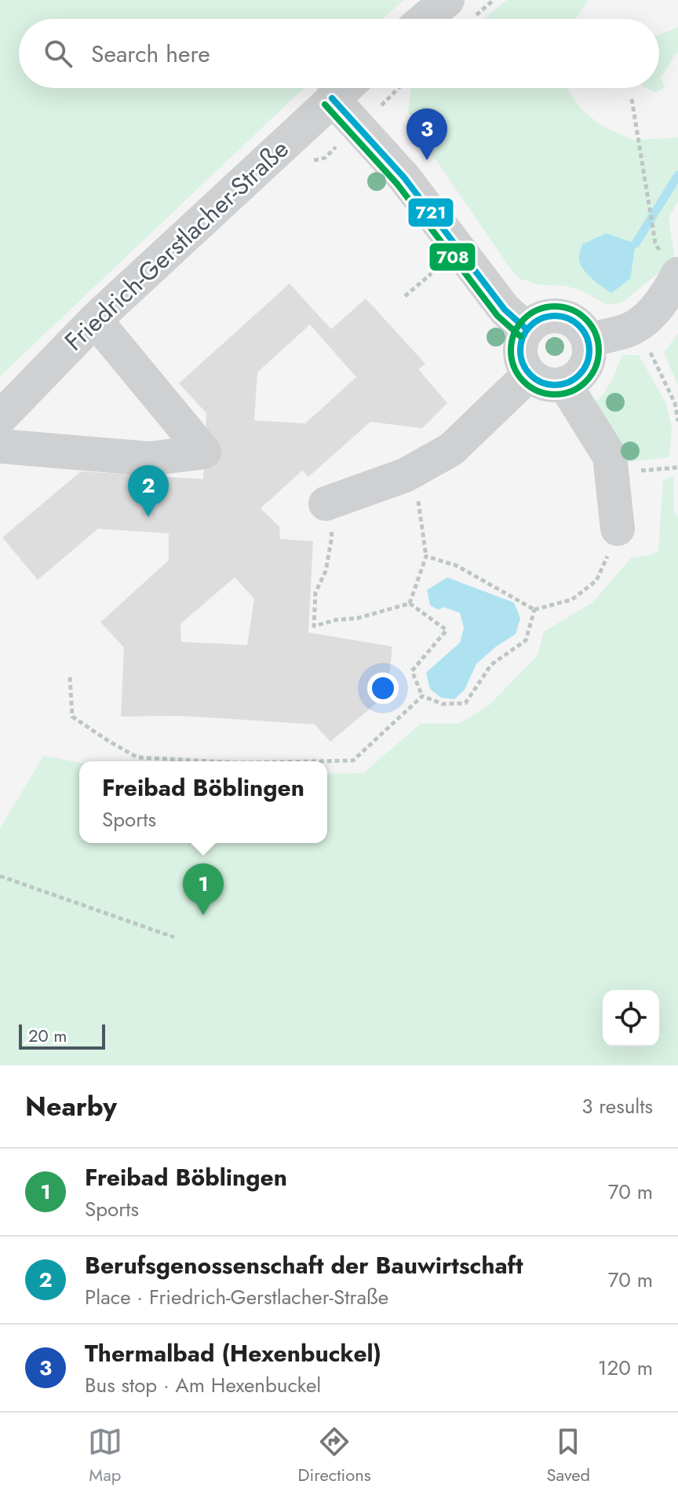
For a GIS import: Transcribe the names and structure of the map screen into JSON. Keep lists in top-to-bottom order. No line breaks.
{"streets":{"street":["Friedrich-Gerstlacher-Straße"]},"lines":["transit line 721","transit line 708"],"scale_bar":"20 m","page":{"search":"Search here","pins":["3","2","1"],"popup":["Freibad Böblingen","Sports"],"scale":"20 m","heading":["Nearby","3 results"],"list":[{"mark":"1","name":"Freibad Böblingen","note":"Sports","value":"70 m"},{"mark":"2","name":"Berufsgenossenschaft der Bauwirtschaft","note":"Place · Friedrich-Gerstlacher-Straße","value":"70 m"},{"mark":"3","name":"Thermalbad (Hexenbuckel)","note":"Bus stop · Am Hexenbuckel","value":"120 m"}],"nav":["Map","Directions","Saved"]}}
